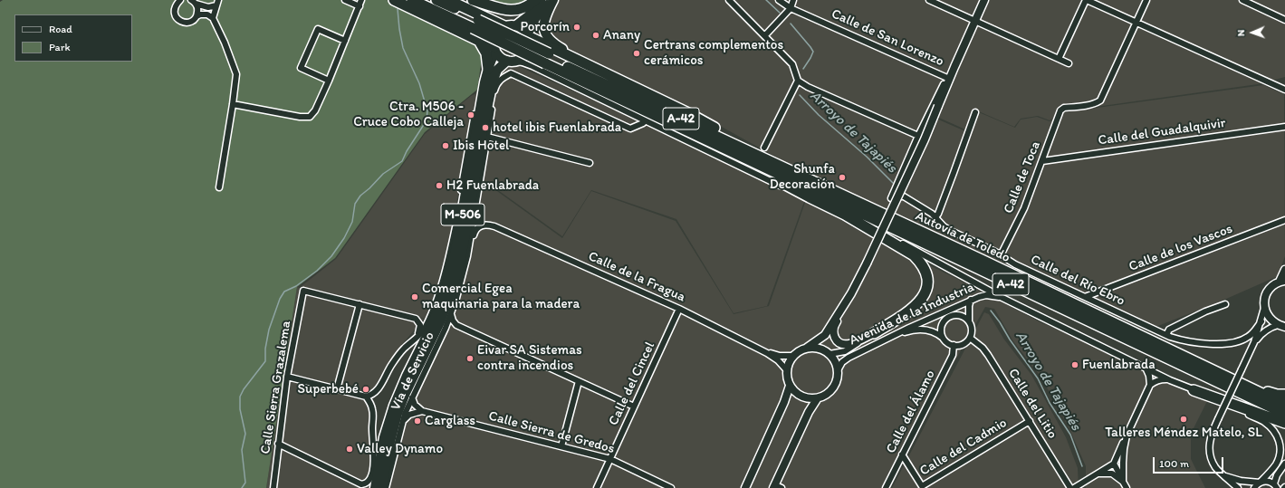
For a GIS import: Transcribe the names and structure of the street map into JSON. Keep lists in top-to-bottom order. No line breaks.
{"streets":{"highway":["A-42","Autovía de Toledo"],"main road":["M-506"],"street":["Calle de San Lorenzo","Calle del Guadalquivir","Calle de Toca","Calle de los Vascos","Calle de la Fragua","Calle del Río Ebro","Avenida de la Industria","Vía de Servicio","Calle del Cincel","Calle Sierra Grazalema","Calle del Litio","Calle del Álamo","Calle Sierra de Gredos","Calle del Cadmio"]},"crossings":[["A-42","Autovía de Toledo"],["Calle del Guadalquivir","Calle de Toca"],["Calle de Toca","Calle del Río Ebro"],["M-506","Vía de Servicio"],["Calle de los Vascos","Calle del Río Ebro"],["Calle de la Fragua","Avenida de la Industria"],["Calle de la Fragua","Vía de Servicio"],["Calle de la Fragua","Calle del Cincel"],["Vía de Servicio","Calle Sierra Grazalema"],["Calle del Cincel","Calle Sierra de Gredos"],["Calle del Litio","Calle del Álamo"],["Calle del Litio","Calle del Cadmio"],["Calle del Álamo","Calle del Cadmio"]],"water":["Arroyo de Tajapiés"],"places":["Porcorín","Anany","Certrans complementos cerámicos","Ctra. M506 - Cruce Cobo Calleja","hotel ibis Fuenlabrada","Ibis Hotel","Shunfa Decoración","H2 Fuenlabrada","Comercial Egea maquinaria para la madera","Eivar SA Sistemas contra incendios","Fuenlabrada","Superbebé","Talleres Méndez Matelo, SL","Carglass","Valley Dynamo"],"legend":["Road","Park"],"scale_bar":"100 m","north":"left"}
